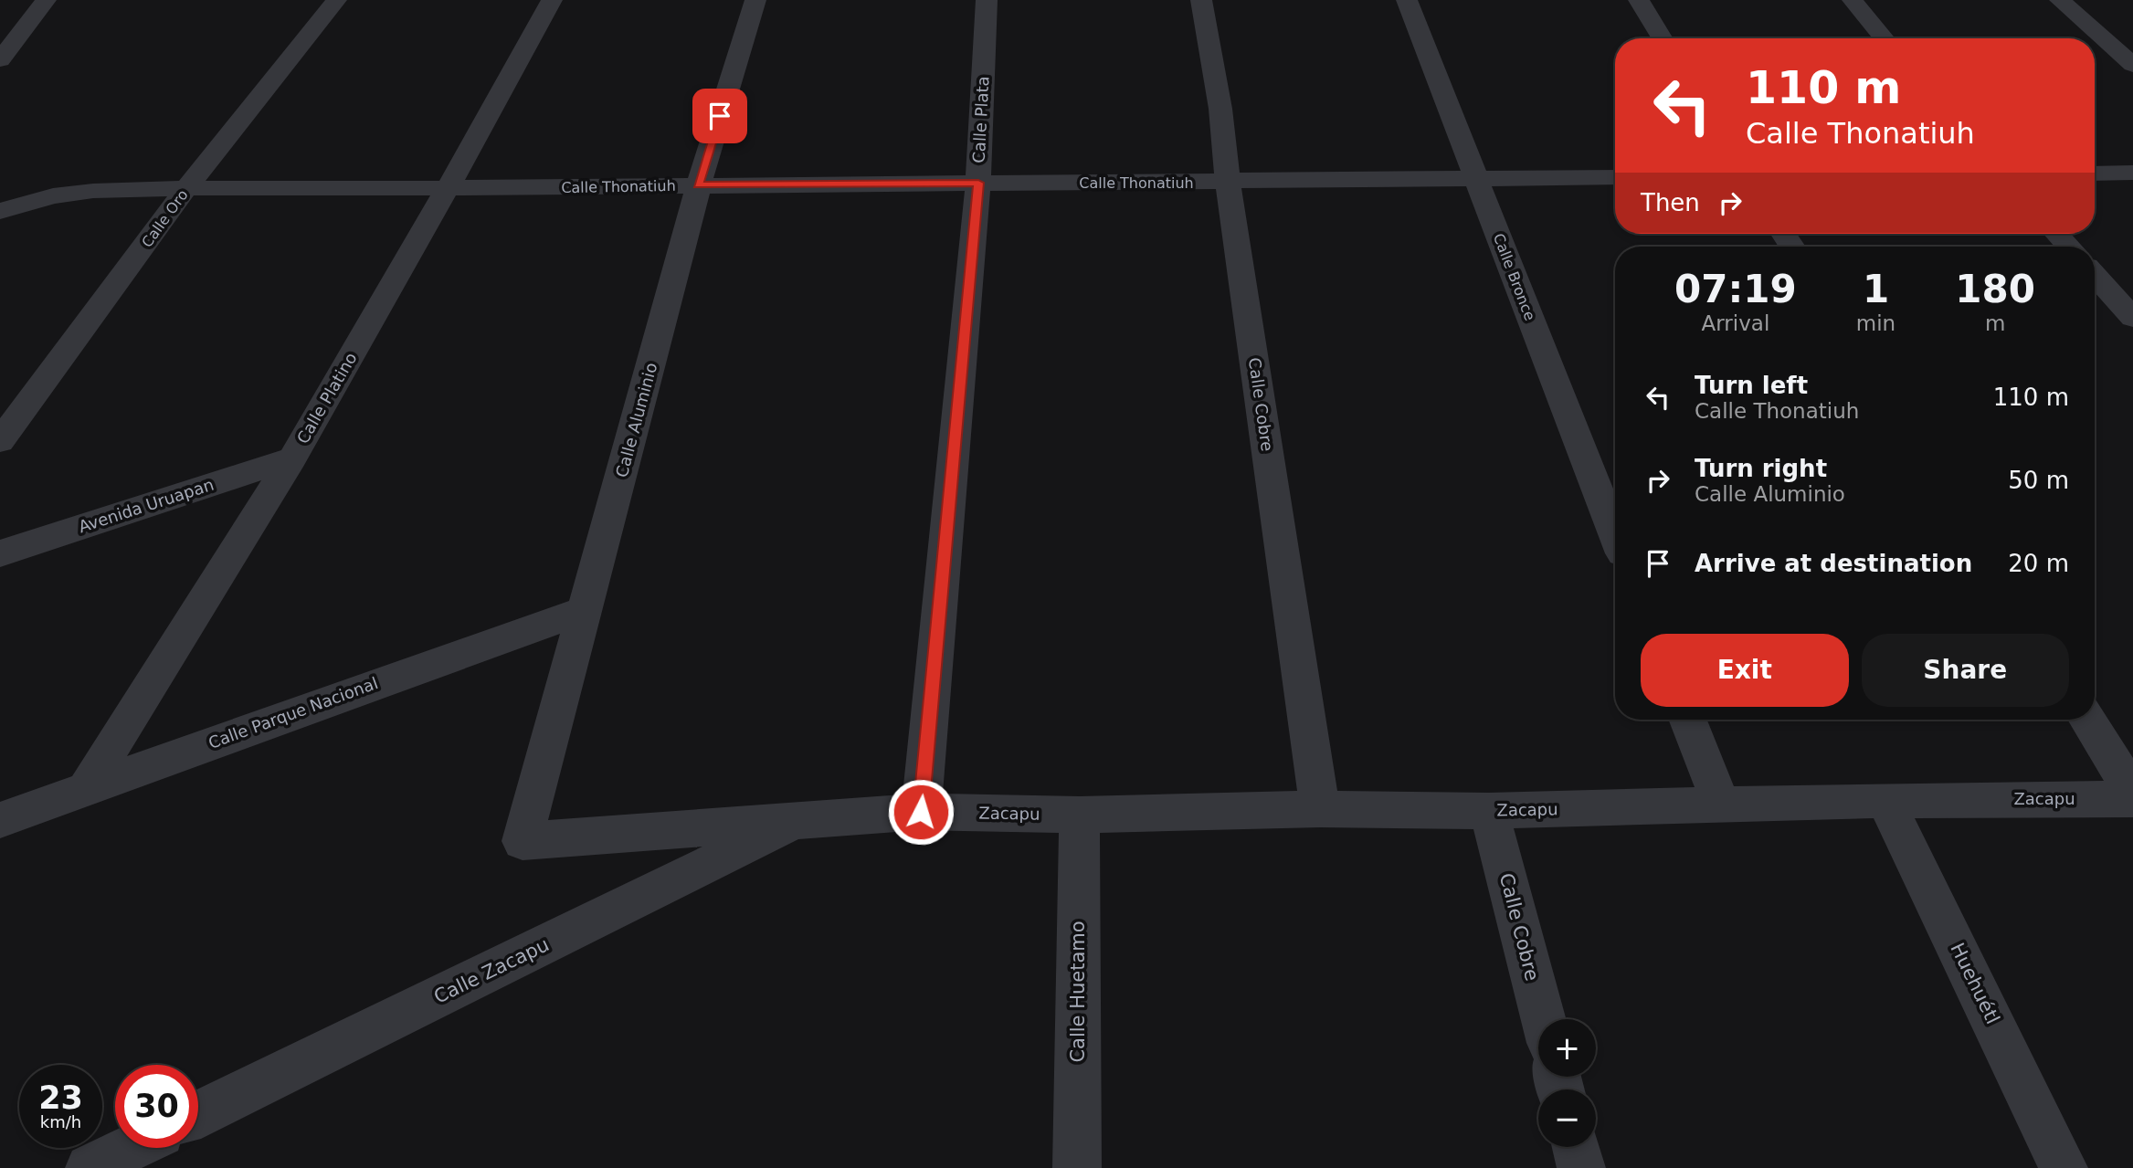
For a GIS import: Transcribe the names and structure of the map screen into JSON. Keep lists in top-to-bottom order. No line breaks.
{"streets":{"street":["Calle Plata","Calle Thonatiuh","Calle Oro","Calle Bronce","Calle Platino","Calle Cobre","Calle Aluminio","Avenida Uruapan","Calle Parque Nacional","Zacapu","Calle Zacapu","Huehuétl","Calle Huetamo"]},"crossings":[["Calle Plata","Calle Thonatiuh"],["Calle Plata","Zacapu"],["Calle Plata","Calle Zacapu"],["Calle Thonatiuh","Calle Oro"],["Calle Thonatiuh","Calle Bronce"],["Calle Thonatiuh","Calle Platino"],["Calle Thonatiuh","Calle Cobre"],["Calle Thonatiuh","Calle Aluminio"],["Calle Platino","Avenida Uruapan"],["Calle Platino","Calle Parque Nacional"],["Calle Cobre","Zacapu"],["Calle Aluminio","Calle Parque Nacional"],["Calle Aluminio","Calle Zacapu"],["Zacapu","Calle Zacapu"],["Zacapu","Huehuétl"],["Zacapu","Calle Huetamo"]],"page":{"turn":["110 m","Calle Thonatiuh"],"then":"Then","eta":["07:19","Arrival","1","min","180","m"],"list":[{"name":"Turn left","note":"Calle Thonatiuh","value":"110 m"},{"name":"Turn right","note":"Calle Aluminio","value":"50 m"},{"name":"Arrive at destination","value":"20 m"}],"buttons":["Exit","Share"],"map_buttons":["+","−"],"speed":"23 km/h","limit":"30"}}
